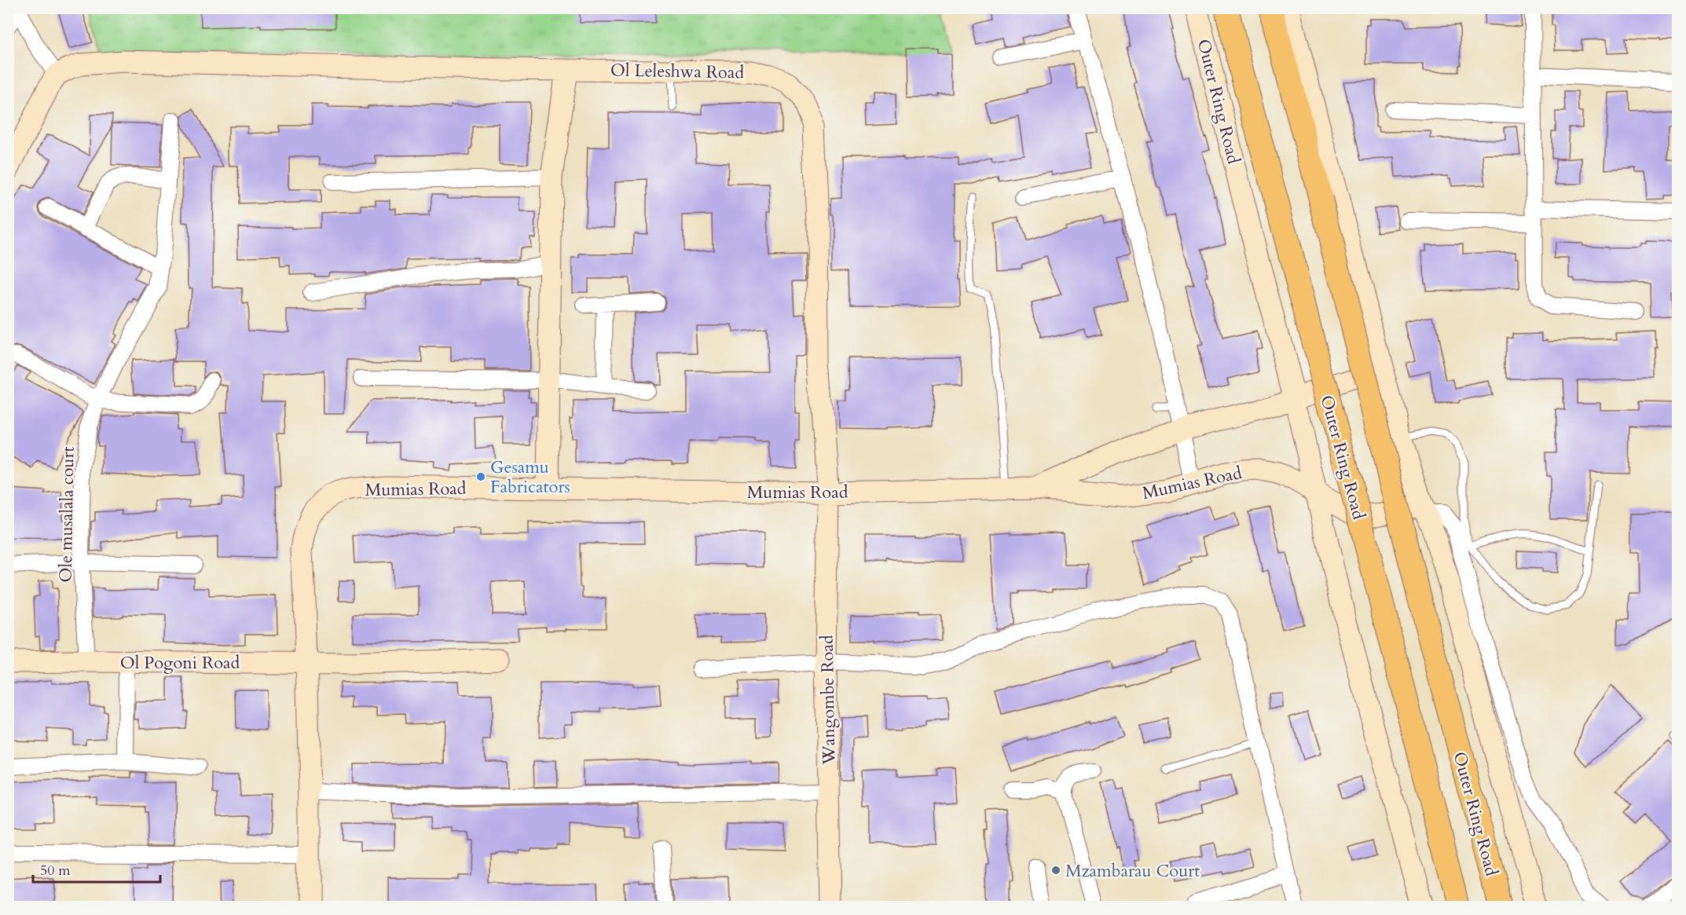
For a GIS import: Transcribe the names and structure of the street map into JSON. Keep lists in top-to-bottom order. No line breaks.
{"streets":{"main road":["Ol Leleshwa Road","Outer Ring Road","Mumias Road","Ol Pogoni Road","Wangombe Road"],"street":["Ole musalala court"]},"crossings":[["Ol Leleshwa Road","Mumias Road"],["Ol Leleshwa Road","Wangombe Road"],["Outer Ring Road","Mumias Road"],["Mumias Road","Ol Pogoni Road"],["Mumias Road","Wangombe Road"],["Ole musalala court","Ol Pogoni Road"]],"places":["Gesamu Fabricators","Mzambarau Court"],"scale_bar":"50 m"}
